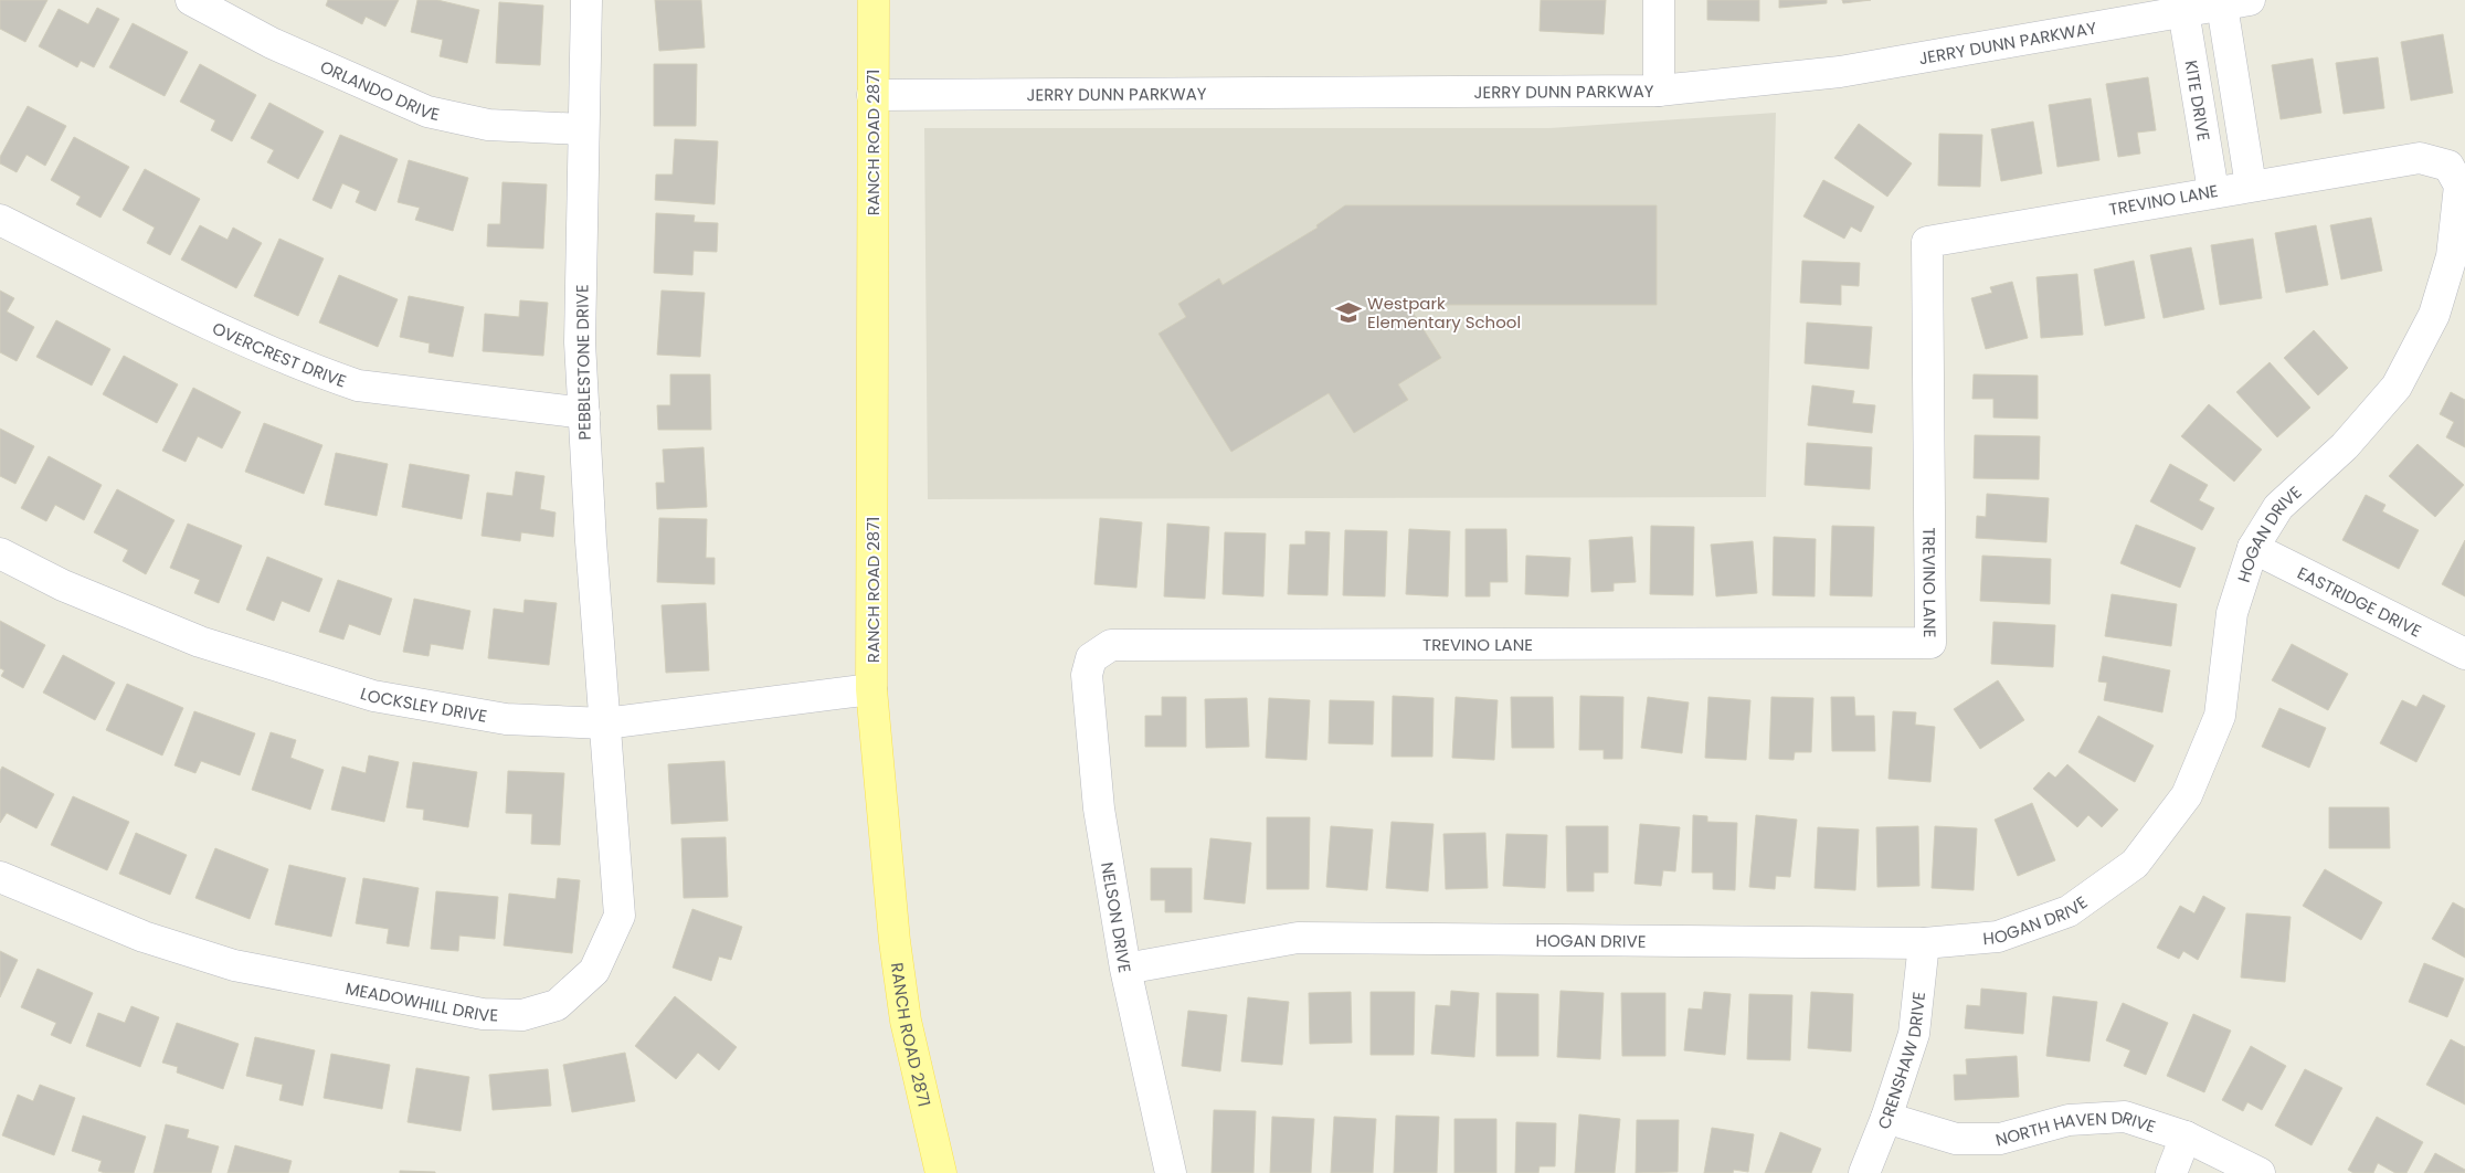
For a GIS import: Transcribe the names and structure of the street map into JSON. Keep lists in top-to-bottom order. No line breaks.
{"streets":{"main road":["RANCH ROAD 2871"],"street":["JERRY DUNN PARKWAY","ORLANDO DRIVE","KITE DRIVE","TREVINO LANE","OVERCREST DRIVE","PEBBLESTONE DRIVE","HOGAN DRIVE","EASTRIDGE DRIVE","LOCKSLEY DRIVE","NELSON DRIVE","MEADOWHILL DRIVE","CRENSHAW DRIVE","NORTH HAVEN DRIVE"]},"crossings":[["JERRY DUNN PARKWAY","KITE DRIVE"],["JERRY DUNN PARKWAY","RANCH ROAD 2871"],["ORLANDO DRIVE","PEBBLESTONE DRIVE"],["KITE DRIVE","TREVINO LANE"],["RANCH ROAD 2871","LOCKSLEY DRIVE"],["TREVINO LANE","HOGAN DRIVE"],["TREVINO LANE","NELSON DRIVE"],["OVERCREST DRIVE","PEBBLESTONE DRIVE"],["PEBBLESTONE DRIVE","LOCKSLEY DRIVE"],["PEBBLESTONE DRIVE","MEADOWHILL DRIVE"],["HOGAN DRIVE","EASTRIDGE DRIVE"],["HOGAN DRIVE","NELSON DRIVE"],["HOGAN DRIVE","CRENSHAW DRIVE"],["LOCKSLEY DRIVE","MEADOWHILL DRIVE"],["CRENSHAW DRIVE","NORTH HAVEN DRIVE"]],"places":{"school or university":["Westpark Elementary School"]}}
